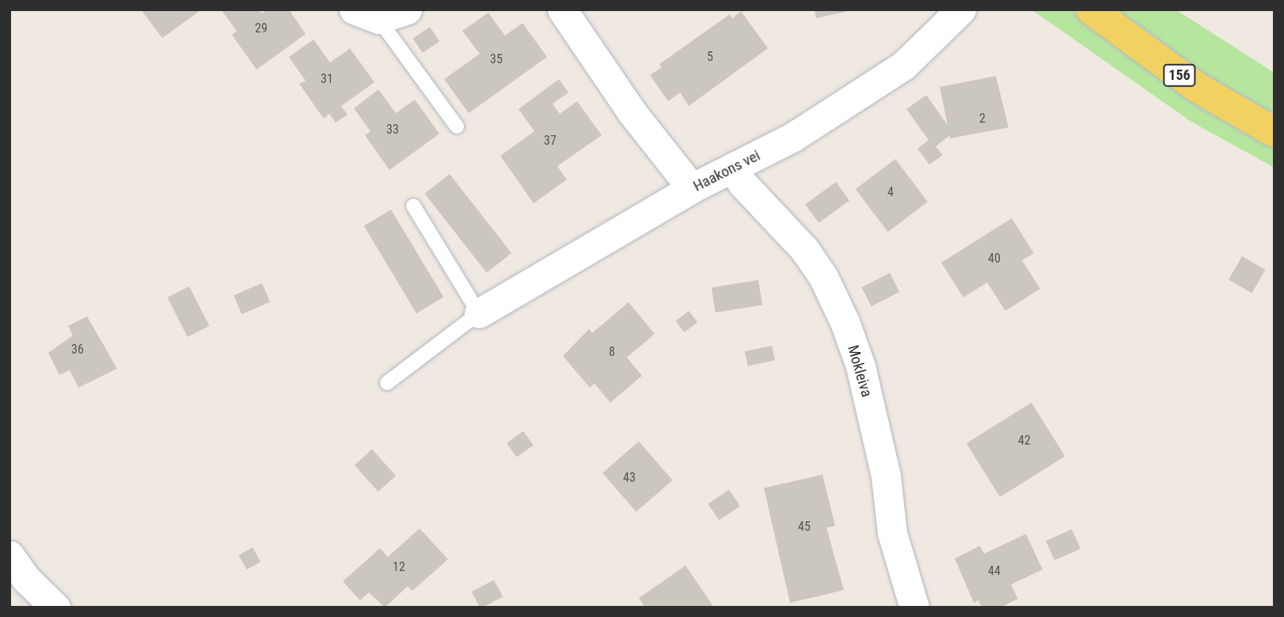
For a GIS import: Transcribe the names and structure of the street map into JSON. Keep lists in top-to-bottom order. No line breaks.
{"streets":{"main road":["156"],"street":["Haakons vei","Mokleiva"]},"crossings":[["Haakons vei","Mokleiva"]],"house_numbers":["29","5","35","31","2","33","37","4","40","36","8","42","43","45","12","44"]}
